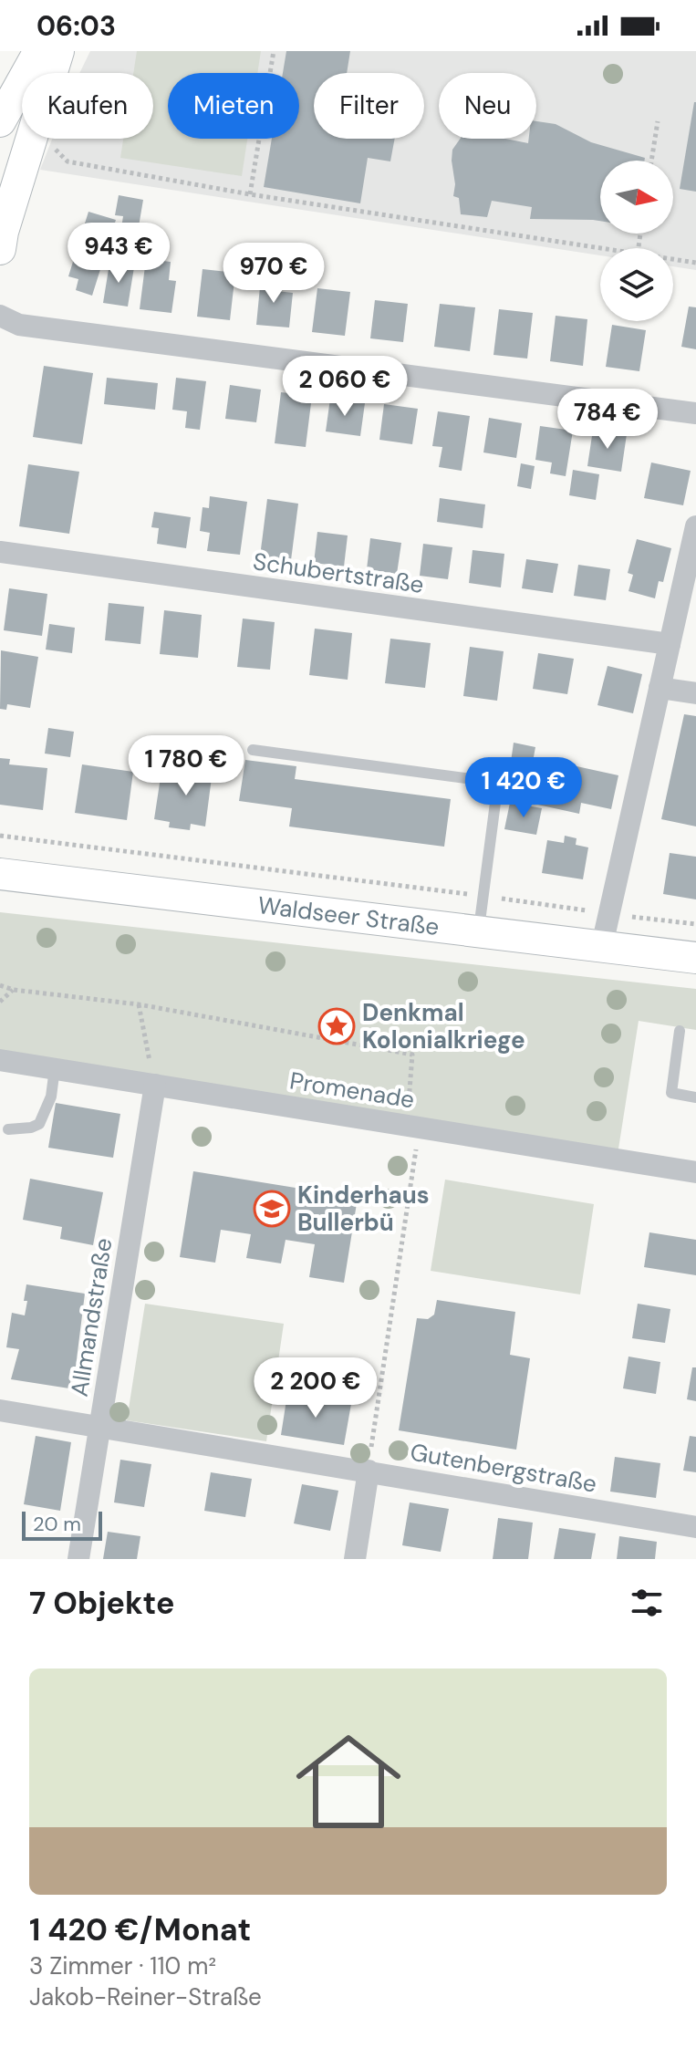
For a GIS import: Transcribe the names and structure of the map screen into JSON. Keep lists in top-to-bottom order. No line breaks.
{"streets":{"main road":["Waldseer Straße"],"street":["Schubertstraße","Promenade","Allmandstraße","Gutenbergstraße"]},"crossings":[["Promenade","Allmandstraße"],["Allmandstraße","Gutenbergstraße"]],"places":{"place":["Denkmal Kolonialkriege"],"school or university":["Kinderhaus Bullerbü"]},"scale_bar":"20 m","north":"right","page":{"status":"06:03","chip":["Kaufen","Mieten","Filter","Neu"],"price":["943 €","970 €","2 060 €","784 €","1 780 €","1 420 €","2 200 €"],"scale":"20 m","heading":"7 Objekte","list":[{"name":"1 420 €/Monat","note":"3 Zimmer · 110 m² · Jakob-Reiner-Straße"}]}}
